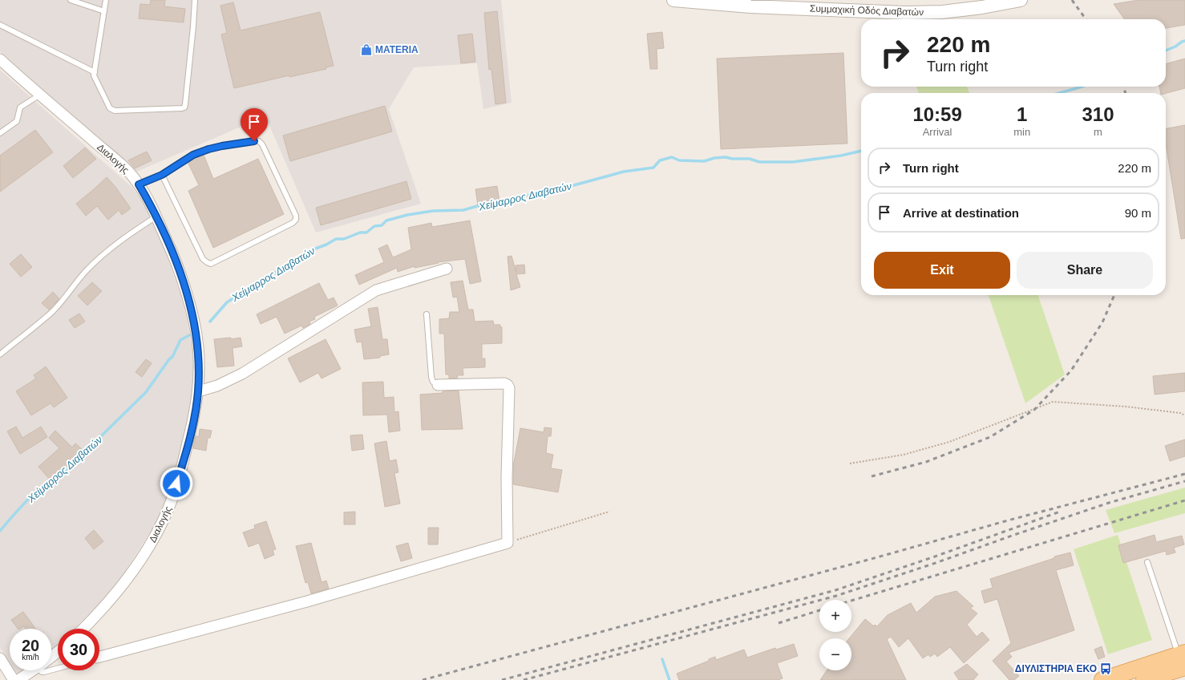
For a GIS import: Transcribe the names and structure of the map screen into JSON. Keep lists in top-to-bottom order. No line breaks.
{"streets":{"street":["Συμμαχική Οδός Διαβατών","Διαλογής"]},"water":["Χείμαρρος Διαβατών"],"places":{"shop":["MATERIA"],"bus stop":["ΔΙΥΛΙΣΤΗΡΙΑ ΕΚΟ"]},"page":{"turn":["220 m","Turn right"],"eta":["10:59","Arrival","1","min","310","m"],"list":[{"name":"Turn right","value":"220 m"},{"name":"Arrive at destination","value":"90 m"}],"buttons":["Exit","Share"],"map_buttons":["+","−"],"speed":"20 km/h","limit":"30"}}
